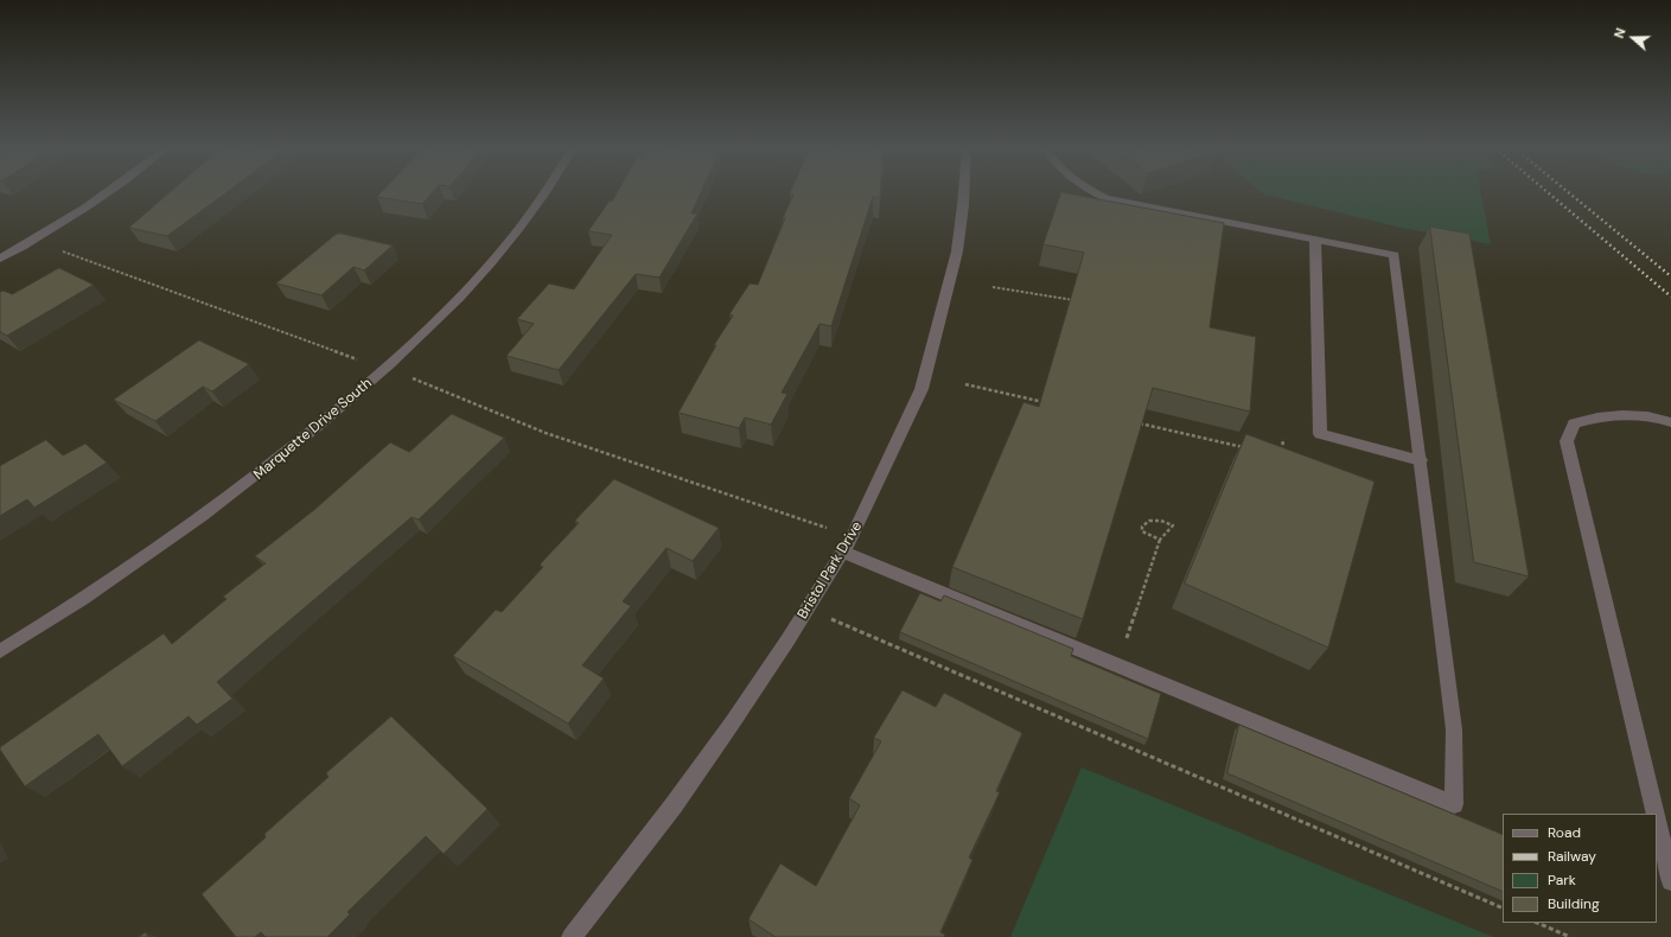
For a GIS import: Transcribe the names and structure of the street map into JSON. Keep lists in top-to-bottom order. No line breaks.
{"streets":{"street":["Marquette Drive South","Bristol Park Drive"]},"legend":["Road","Railway","Park","Building"],"north":"left"}
